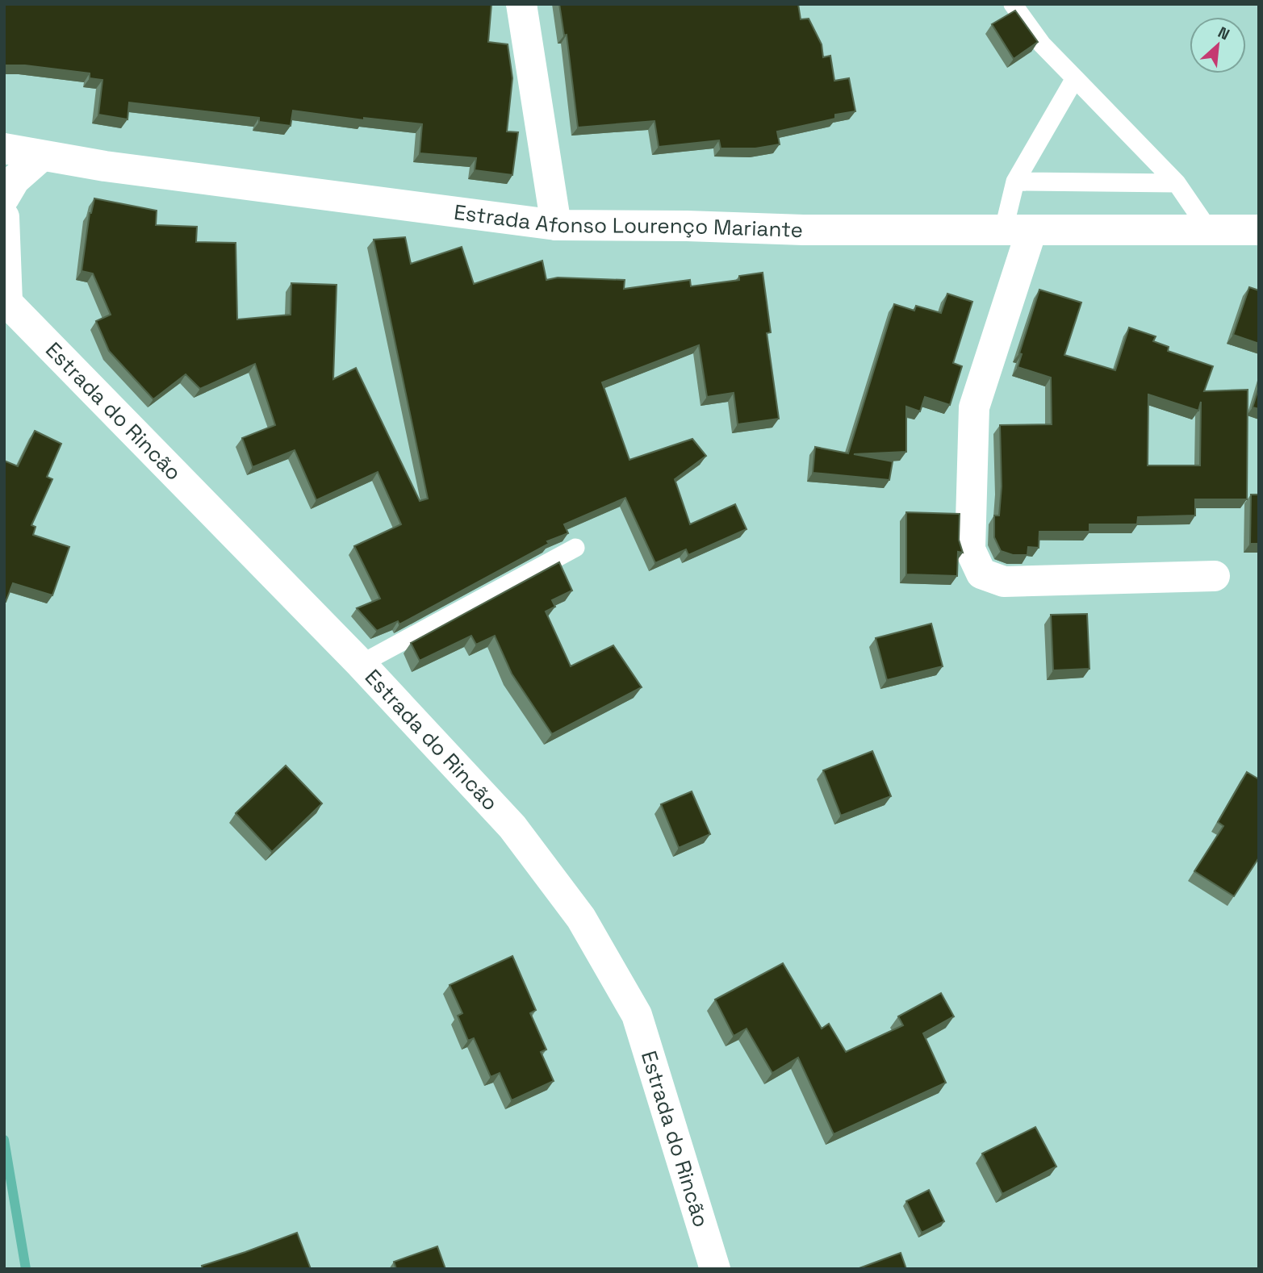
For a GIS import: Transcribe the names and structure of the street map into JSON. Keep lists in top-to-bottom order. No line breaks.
{"streets":{"street":["Estrada Afonso Lourenço Mariante","Estrada do Rincão"]},"north":"top right"}
